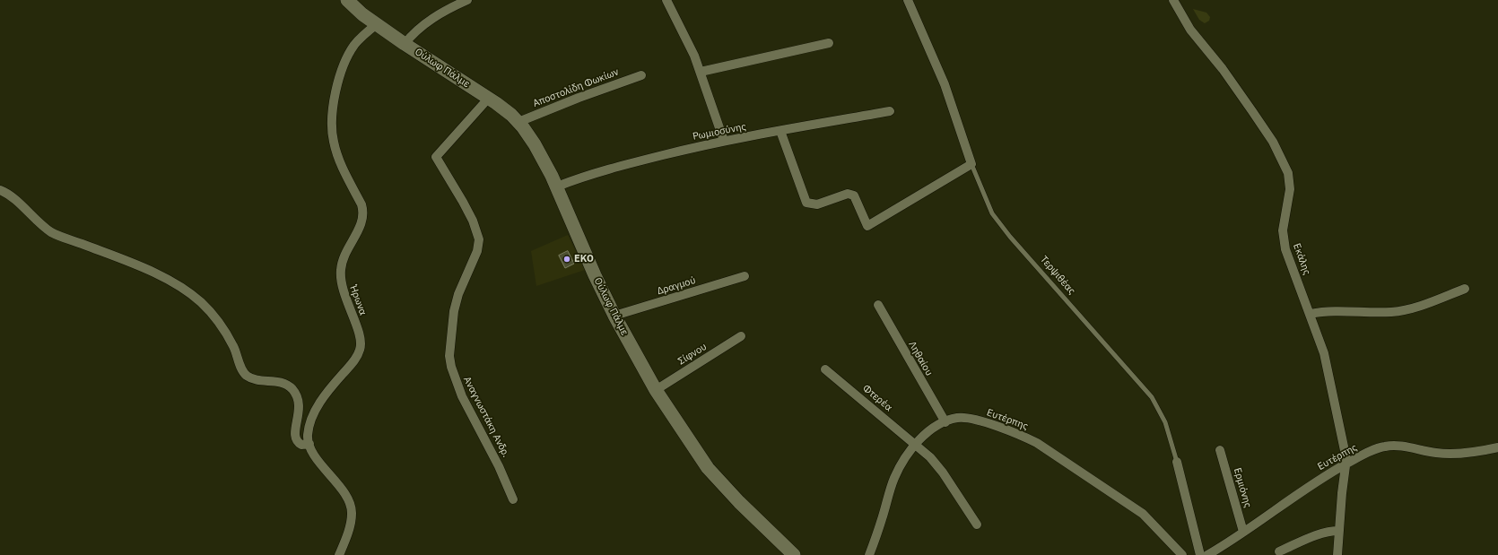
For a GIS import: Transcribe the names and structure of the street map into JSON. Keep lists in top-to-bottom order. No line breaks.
{"streets":{"street":["Ούλωφ Πάλμε","Αποστολίδη Φωκίων","Ρωμιοσύνης","Εκάλης","Τερψιθέας","Δραγμού","Ήρωνα","Σίφνου","Ληθαίου","Φτερέα","Αναγνωστάκη Ανδρ.","Ευτέρπης","Ερμιόνης"]},"crossings":[["Ούλωφ Πάλμε","Αποστολίδη Φωκίων"],["Ούλωφ Πάλμε","Ρωμιοσύνης"],["Ούλωφ Πάλμε","Δραγμού"],["Ούλωφ Πάλμε","Ήρωνα"],["Ούλωφ Πάλμε","Σίφνου"],["Ούλωφ Πάλμε","Αναγνωστάκη Ανδρ."],["Εκάλης","Ευτέρπης"],["Ληθαίου","Ευτέρπης"],["Φτερέα","Ευτέρπης"],["Ευτέρπης","Ερμιόνης"]],"places":["EKO"]}
